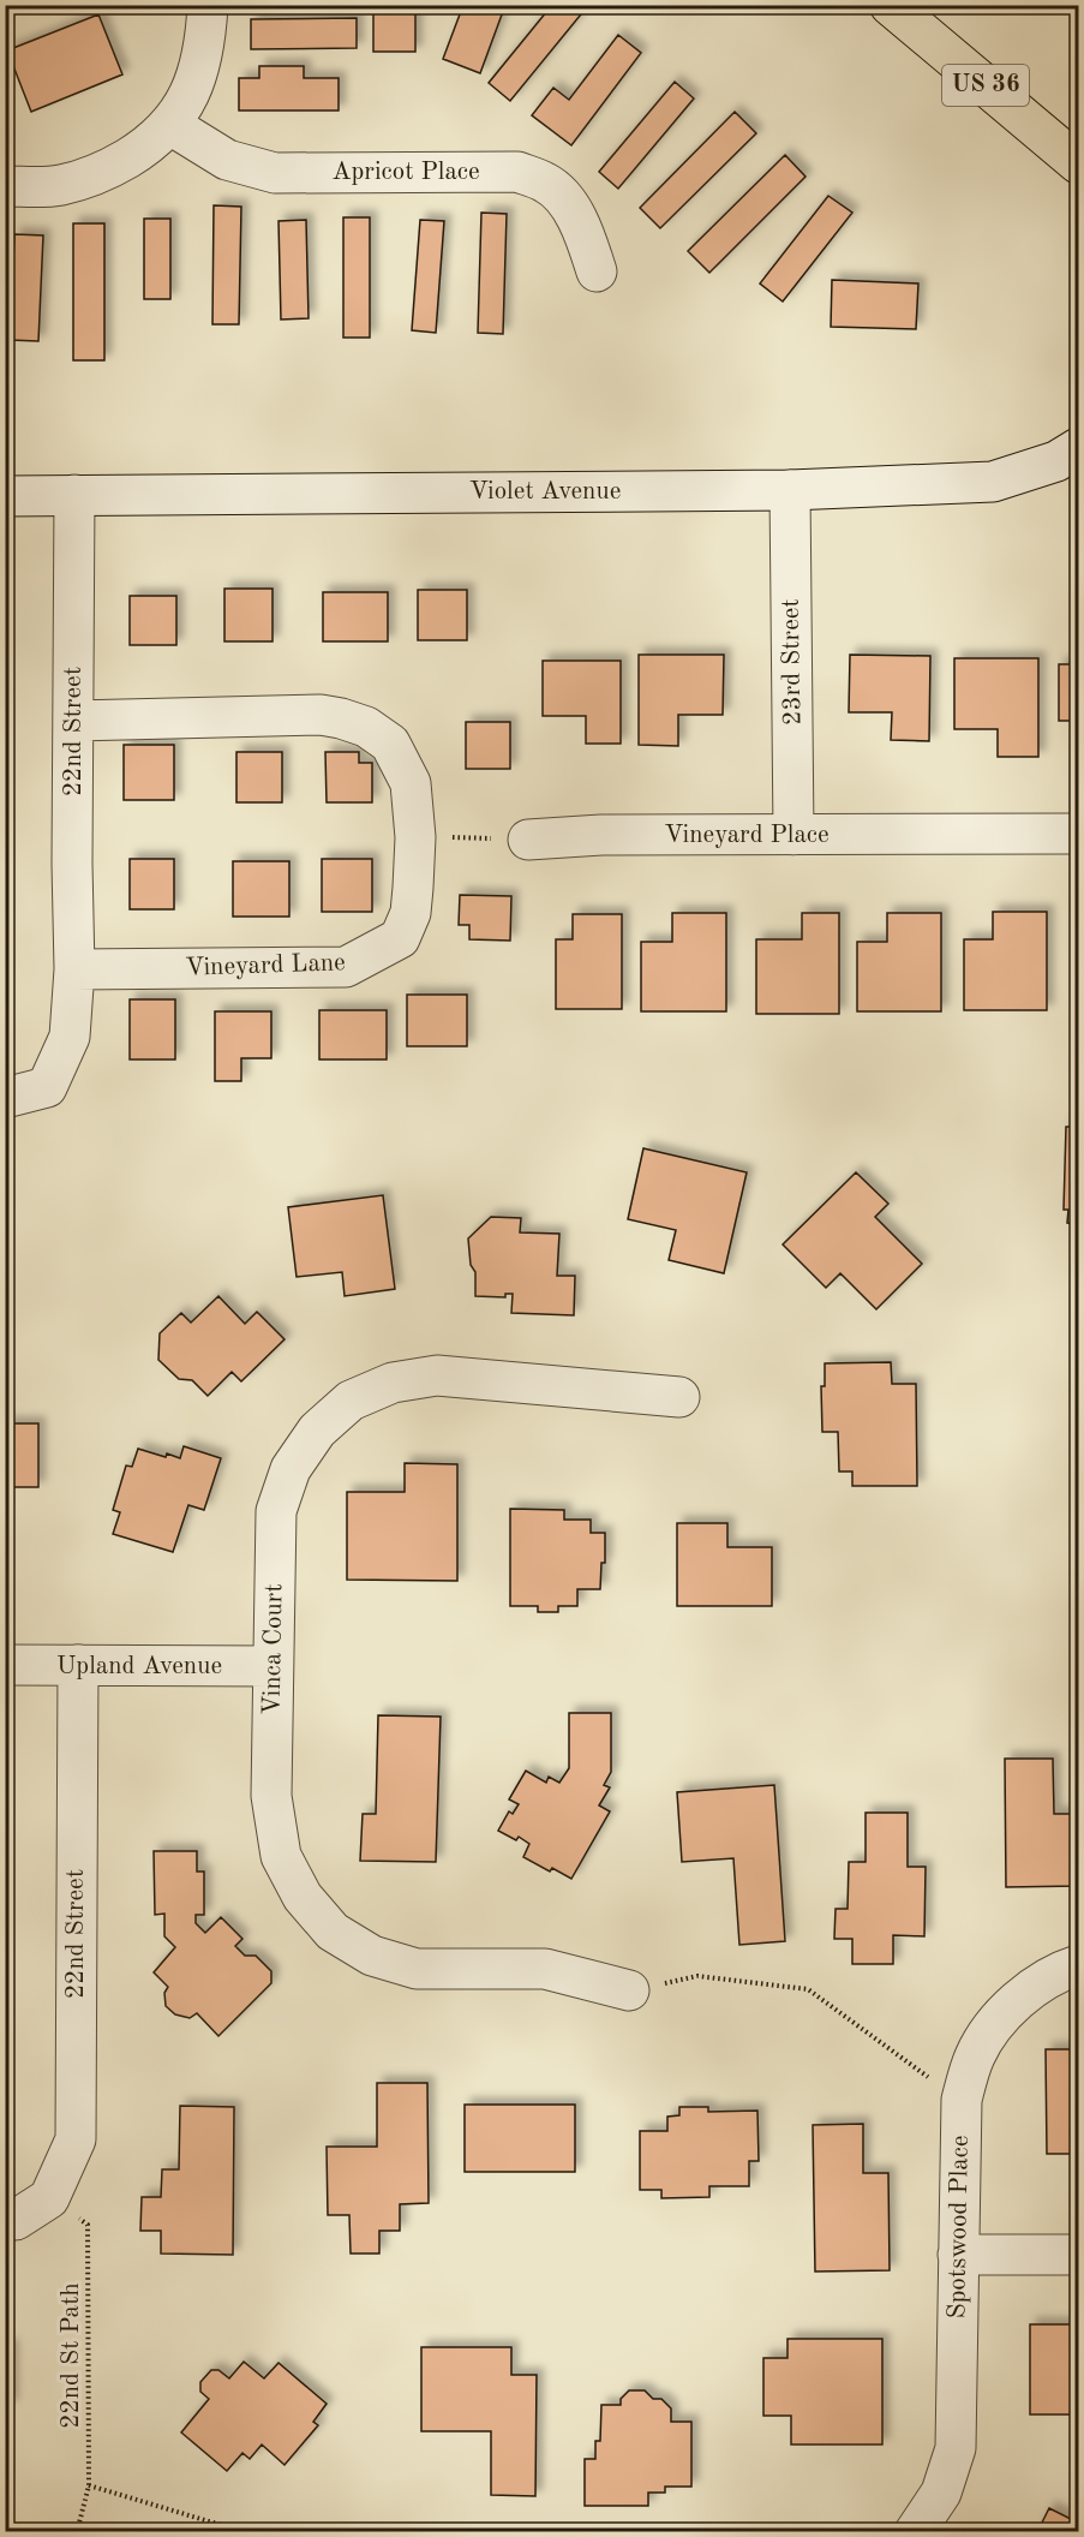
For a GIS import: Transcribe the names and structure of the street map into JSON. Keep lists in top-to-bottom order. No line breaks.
{"streets":{"highway":["US 36"],"street":["Apricot Place","Violet Avenue","23rd Street","22nd Street","Vineyard Place","Vineyard Lane","Vinca Court","Upland Avenue","Spotswood Place"],"path":["22nd St Path"]},"crossings":[["Violet Avenue","23rd Street"],["Violet Avenue","22nd Street"],["23rd Street","Vineyard Place"],["22nd Street","Vineyard Lane"],["22nd Street","Upland Avenue"],["22nd Street","22nd St Path"],["Vinca Court","Upland Avenue"]]}
